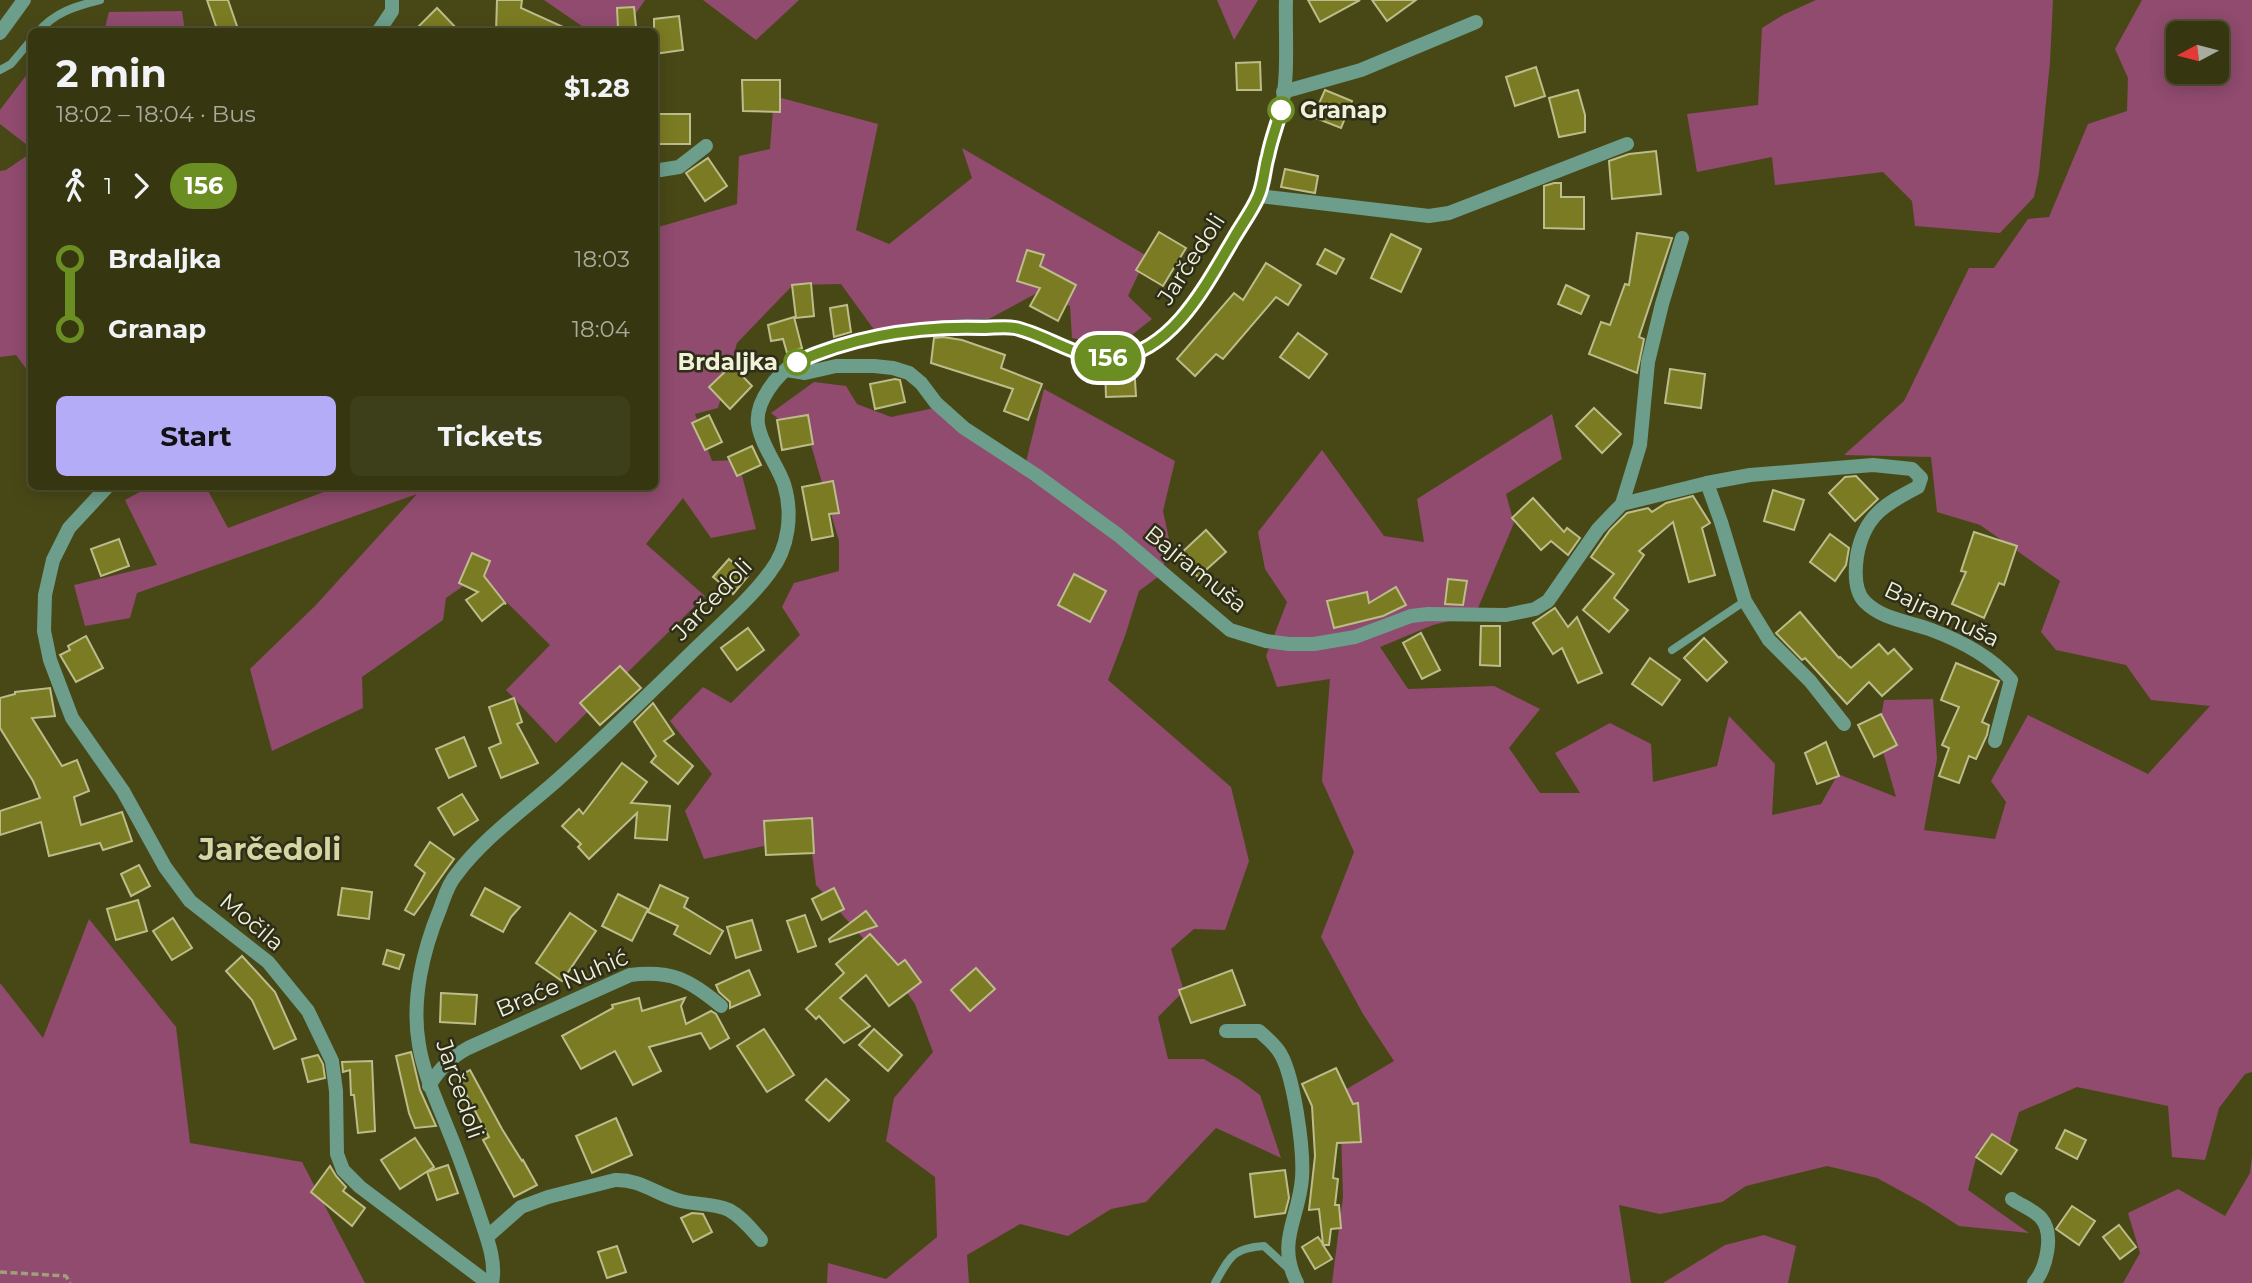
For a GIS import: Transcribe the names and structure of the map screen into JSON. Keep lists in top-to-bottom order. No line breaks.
{"streets":{"street":["Jarčedoli","Bajramuša","Močila","Braće Nuhić"]},"crossings":[["Jarčedoli","Bajramuša"],["Jarčedoli","Močila"],["Jarčedoli","Braće Nuhić"]],"districts":["Jarčedoli"],"places":["Granap","Brdaljka"],"lines":["bus line 156"],"north":"left","page":{"on_map":"156","heading":["2 min","18:02 – 18:04 · Bus","$1.28"],"legs":["1","156"],"list":[{"name":"Brdaljka","value":"18:03"},{"name":"Granap","value":"18:04"}],"buttons":["Start","Tickets"]}}
